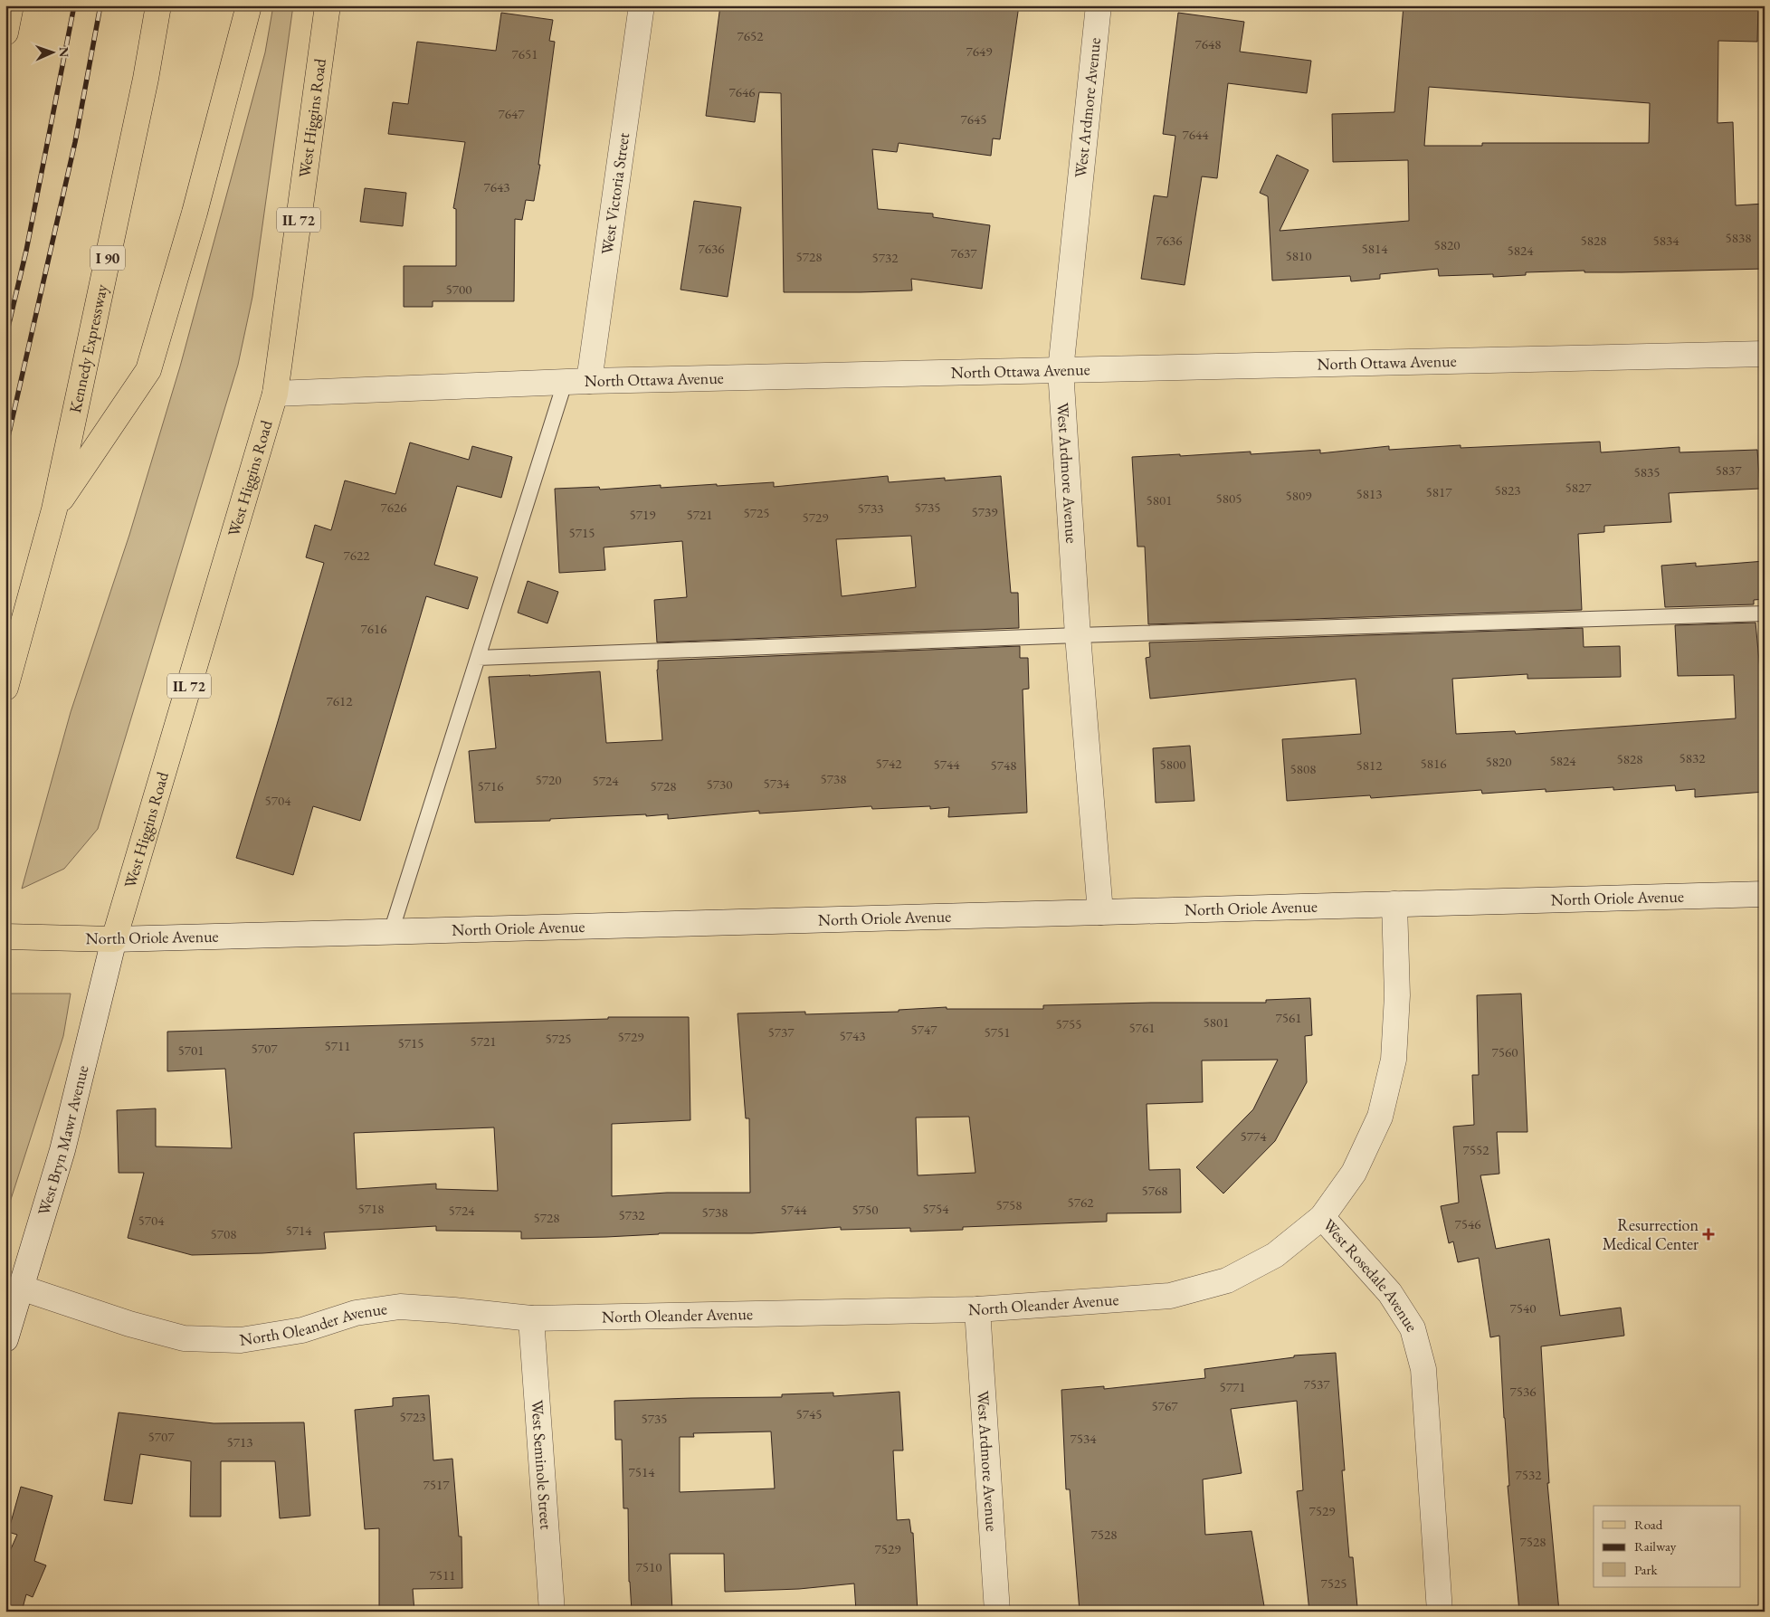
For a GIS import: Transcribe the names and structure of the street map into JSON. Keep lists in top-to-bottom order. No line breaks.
{"streets":{"main road":["West Higgins Road","IL 72","I 90","Kennedy Expressway","North Oriole Avenue"],"street":["West Ardmore Avenue","West Victoria Street","North Ottawa Avenue","West Bryn Mawr Avenue","West Rosedale Avenue","North Oleander Avenue","West Seminole Street"]},"crossings":[["West Ardmore Avenue","North Ottawa Avenue"],["West Ardmore Avenue","North Oriole Avenue"],["West Ardmore Avenue","North Oleander Avenue"],["West Higgins Road","North Ottawa Avenue"],["West Higgins Road","North Oriole Avenue"],["West Higgins Road","West Bryn Mawr Avenue"],["West Victoria Street","North Ottawa Avenue"],["North Oriole Avenue","West Bryn Mawr Avenue"],["North Oriole Avenue","West Rosedale Avenue"],["West Bryn Mawr Avenue","North Oleander Avenue"],["West Rosedale Avenue","North Oleander Avenue"],["North Oleander Avenue","West Seminole Street"]],"places":{"health":["Resurrection Medical Center"]},"house_numbers":["7652","7648","7649","7651","7646","7647","7645","7644","7643","5838","7636","5828","5834","5820","7636","5814","5824","7637","5810","5728","5732","5700","5837","5835","5827","5823","5817","5813","5809","5805","5801","7626","5735","5733","5739","5725","5719","5721","5729","5715","7622","7616","7612","5832","5828","5824","5820","5742","5816","5744","5800","5748","5812","5808","5738","5720","5724","5734","5730","5716","5728","5704","7561","5801","5755","5761","5747","5737","5751","5743","5729","5725","5721","5715","5711","5707","5701","7560","5774","7552","5768","5762","5758","5718","5754","5744","5750","5724","5738","5732","5728","5704","7546","5714","5708","7540","7537","5771","7536","5767","5745","5723","5735","5707","7534","5713","7514","7532","7517","7529","7528","7528","7529","7510","7511","7525"],"legend":["Road","Railway","Park"],"north":"right"}
